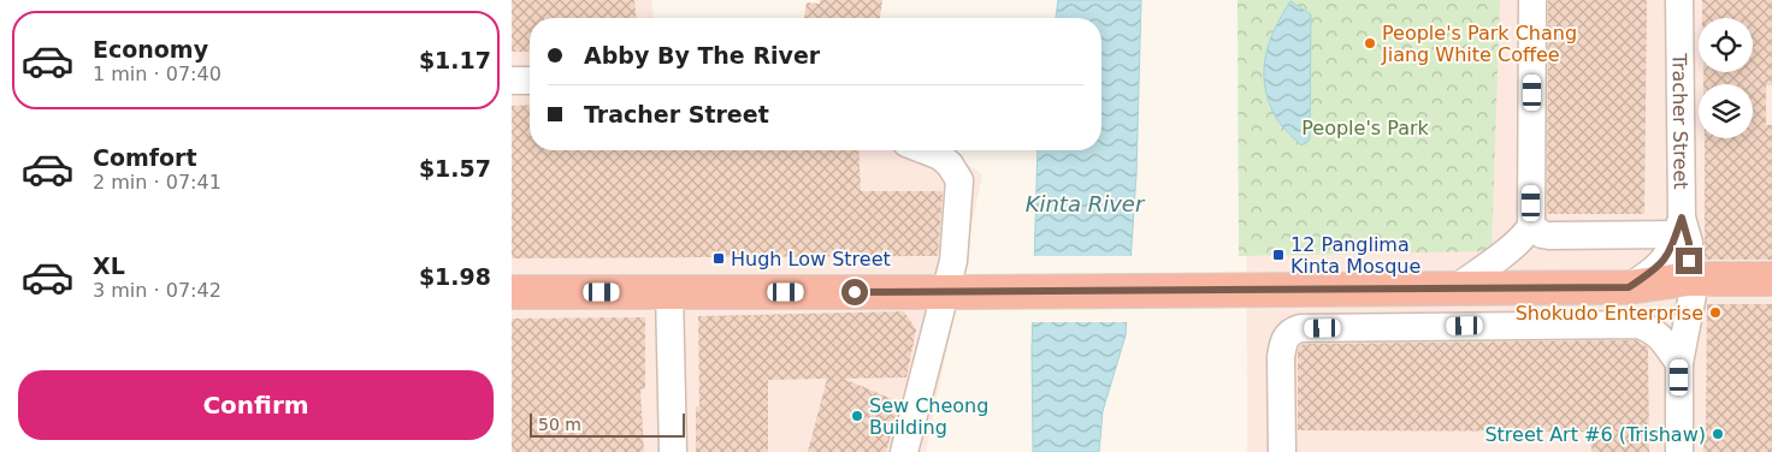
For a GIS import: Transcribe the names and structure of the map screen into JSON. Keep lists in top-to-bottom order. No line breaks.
{"streets":{"street":["Tracher Street"]},"water":["Kinta River"],"parks":["People's Park"],"places":{"other":["People's Park Chang Jiang White Coffee","Shokudo Enterprise","Sew Cheong Building","Street Art #6 (Trishaw)"],"transit":["12 Panglima Kinta Mosque","Hugh Low Street"]},"scale_bar":"50 m","page":{"list":[{"name":"Economy","note":"1 min · 07:40","value":"$1.17"},{"name":"Comfort","note":"2 min · 07:41","value":"$1.57"},{"name":"XL","note":"3 min · 07:42","value":"$1.98"}],"banner":["Abby By The River","Tracher Street"],"buttons":"Confirm","scale":"50 m"}}
